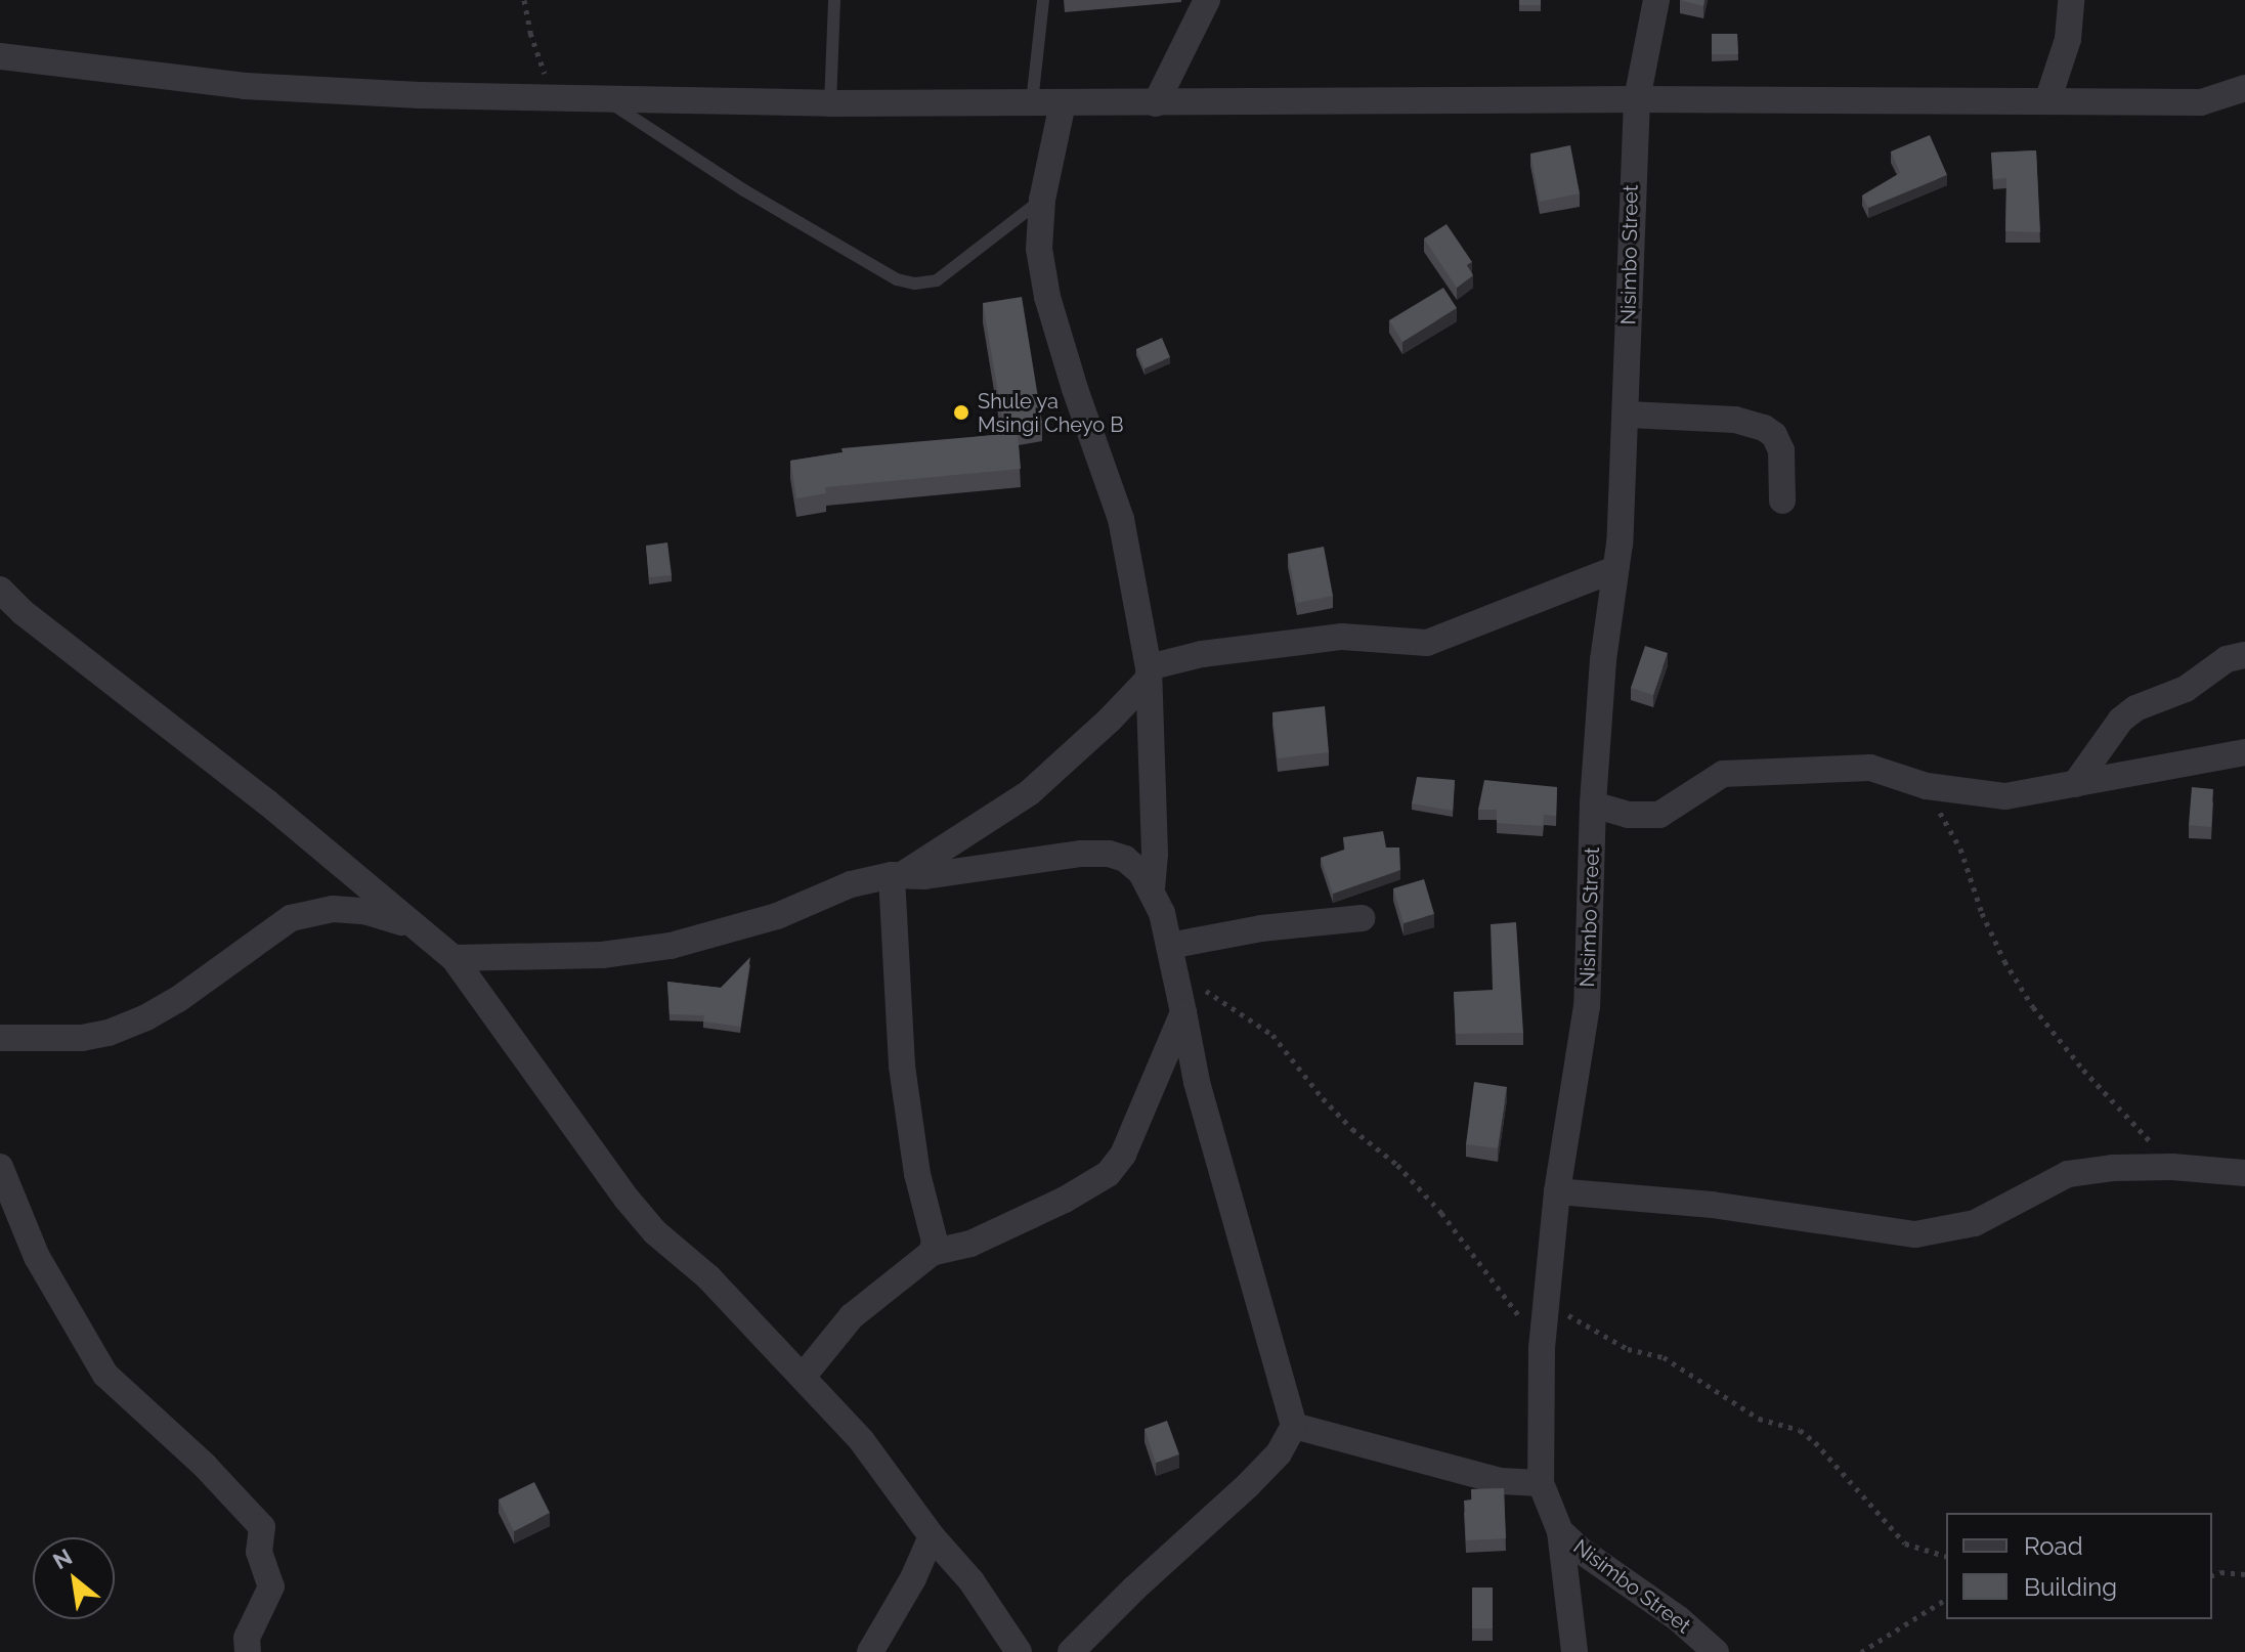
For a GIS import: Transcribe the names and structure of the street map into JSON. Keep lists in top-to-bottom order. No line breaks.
{"streets":{"street":["Nisimbo Street"]},"places":["Shule ya Msingi Cheyo B"],"legend":["Road","Building"],"north":"top left"}
